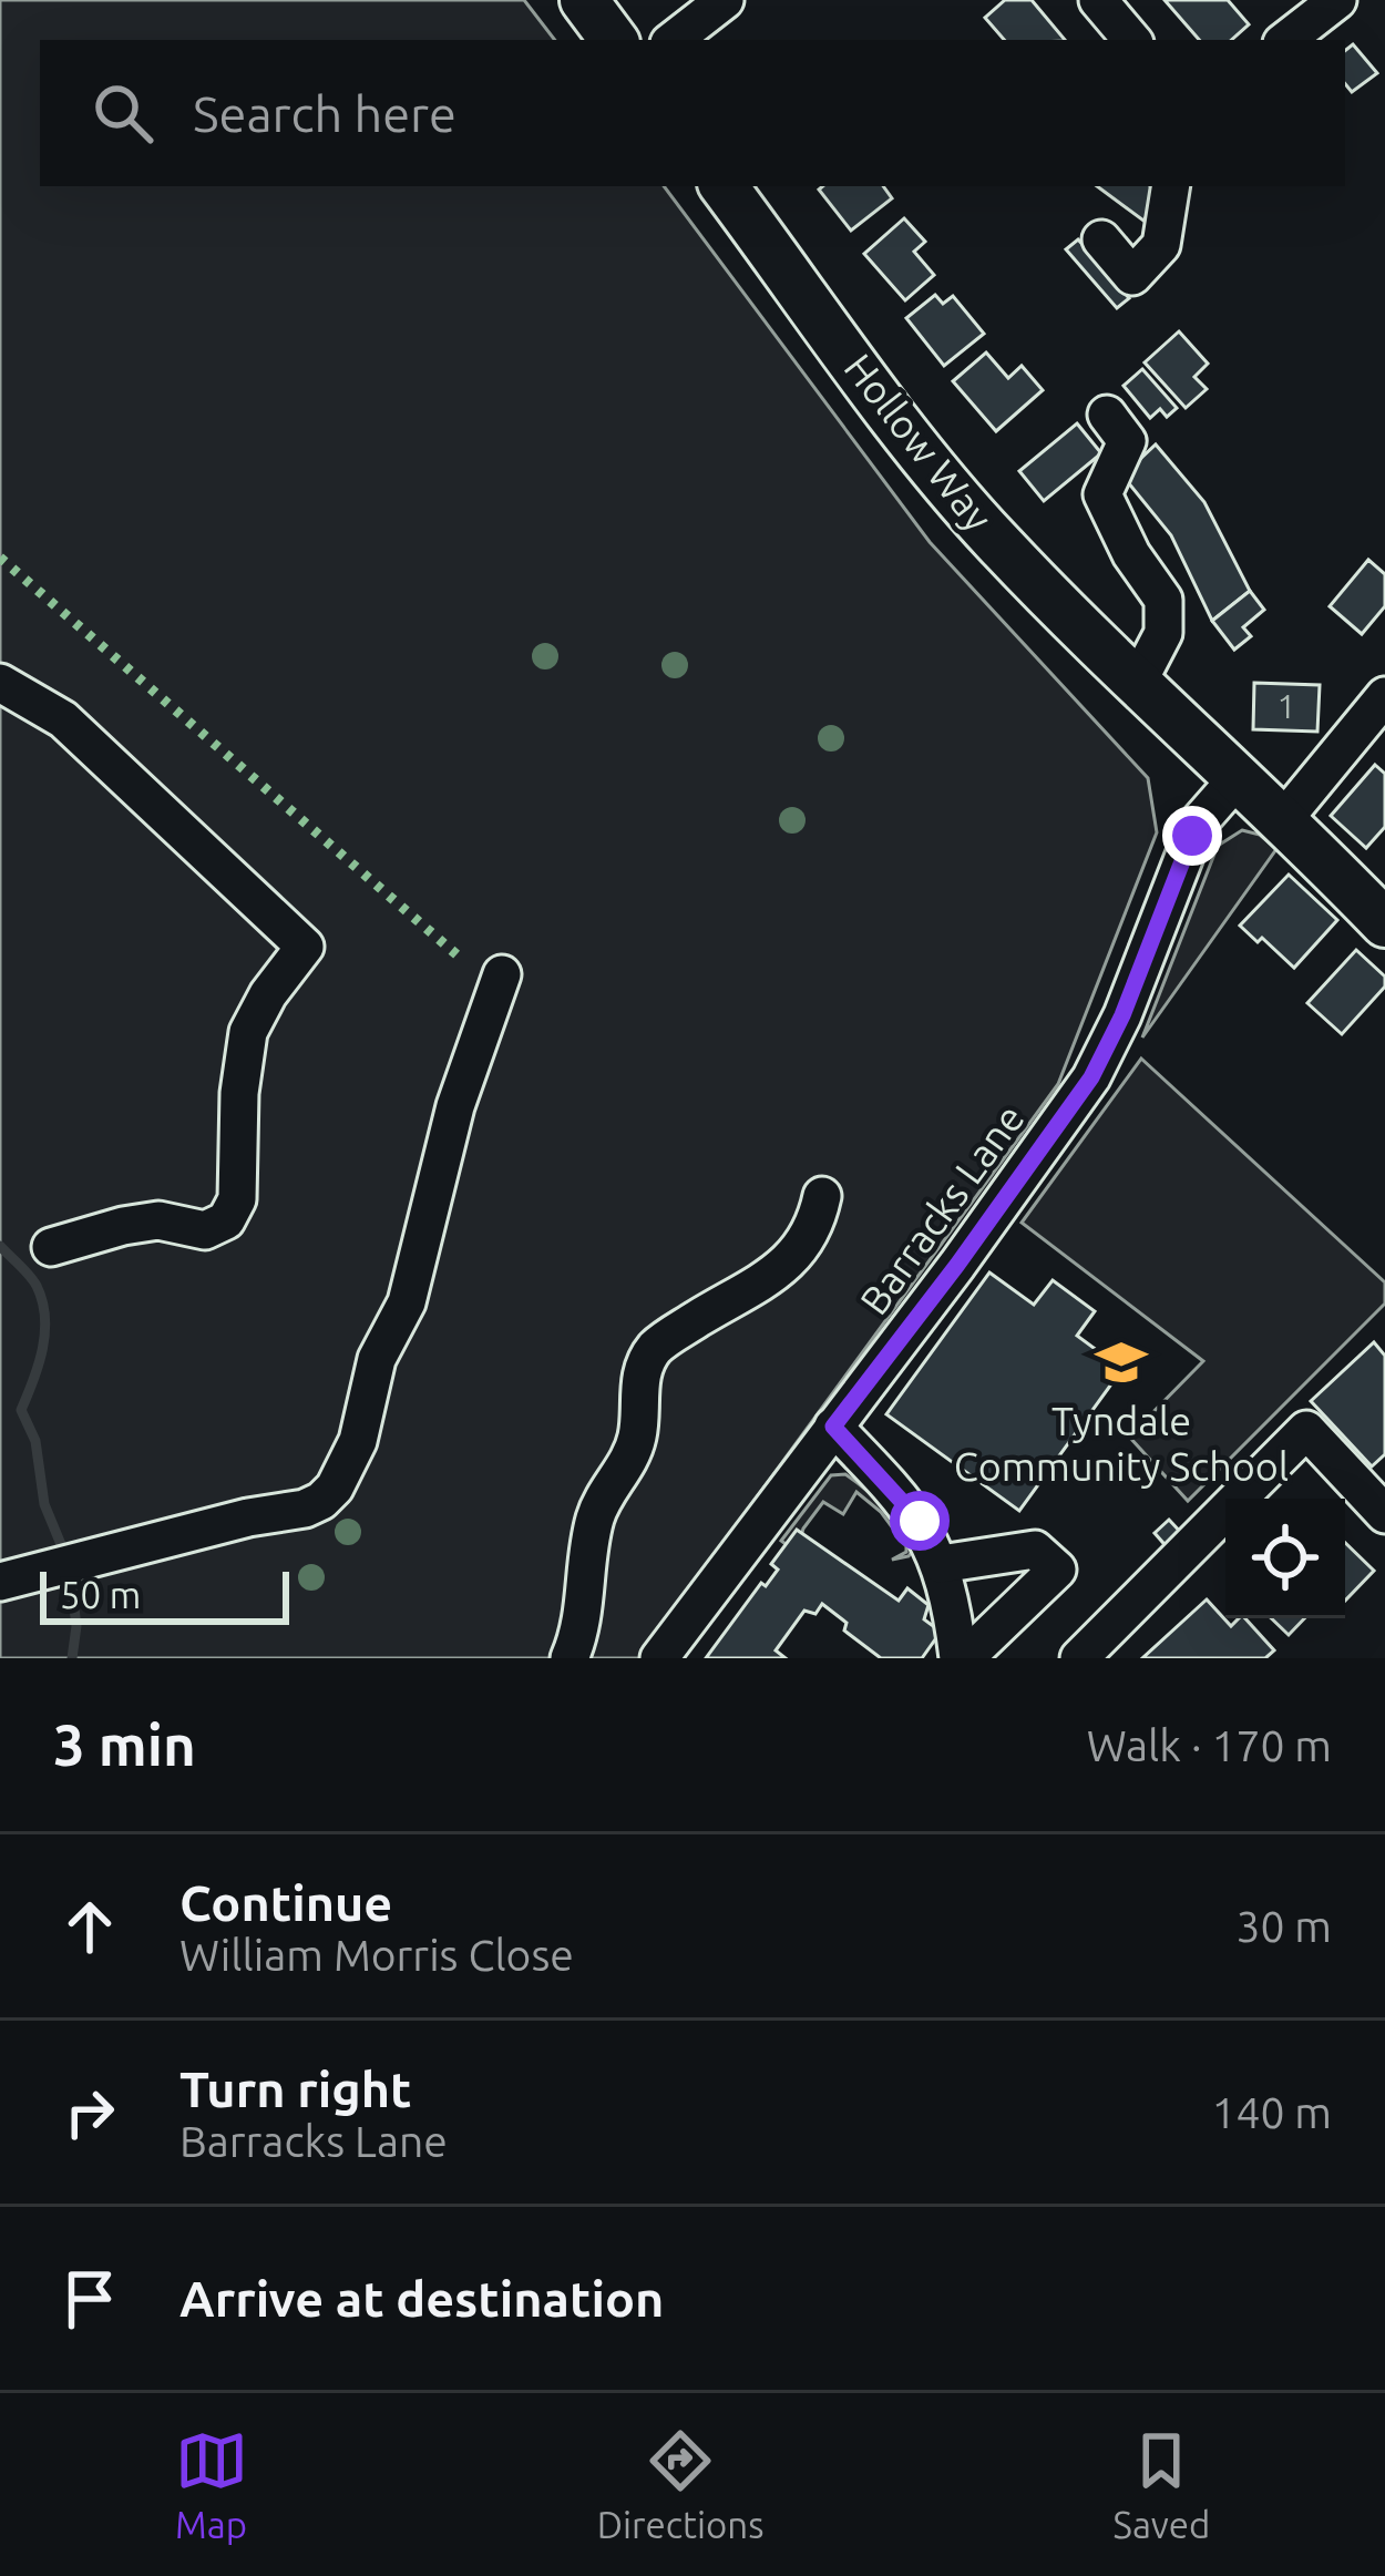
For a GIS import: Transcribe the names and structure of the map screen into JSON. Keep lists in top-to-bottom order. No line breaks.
{"streets":{"main road":["Hollow Way"],"street":["Barracks Lane"]},"crossings":[["Hollow Way","Barracks Lane"]],"places":{"school or university":["Tyndale Community School"]},"house_numbers":["1"],"scale_bar":"50 m","page":{"search":"Search here","scale":"50 m","heading":["3 min","Walk · 170 m"],"list":[["Continue","William Morris Close","30 m"],["Turn right","Barracks Lane","140 m"],"Arrive at destination"],"nav":["Map","Directions","Saved"]}}
